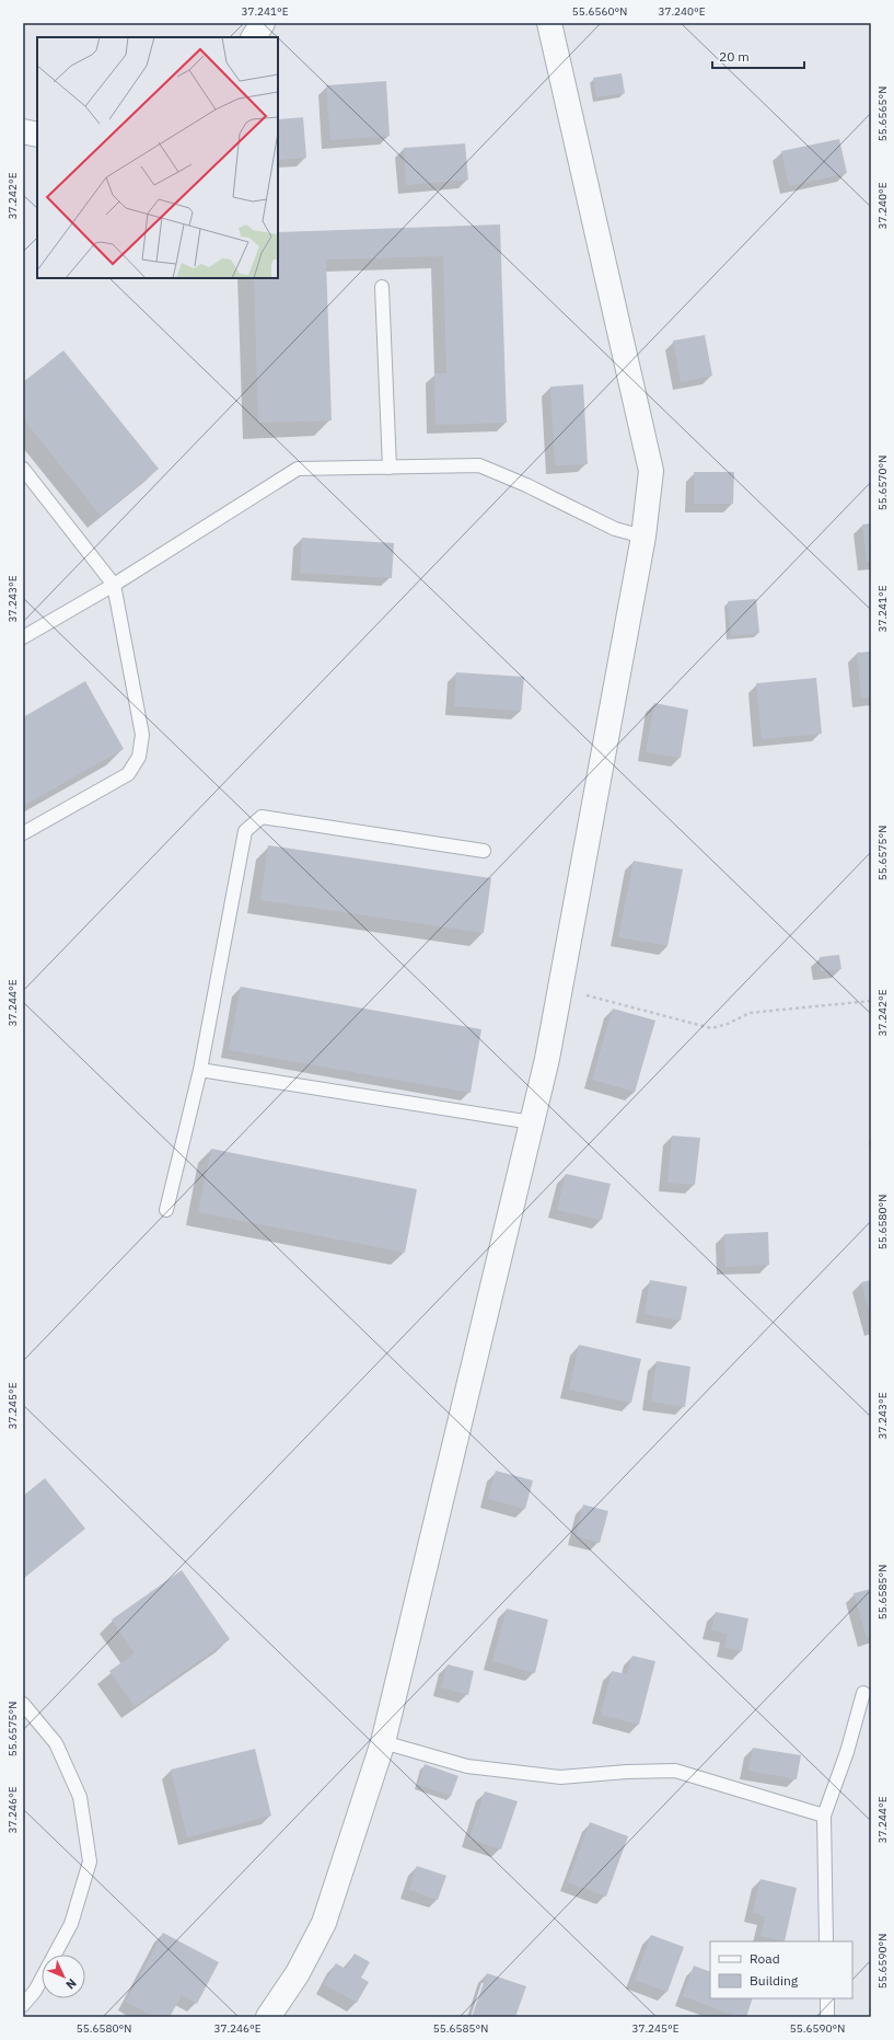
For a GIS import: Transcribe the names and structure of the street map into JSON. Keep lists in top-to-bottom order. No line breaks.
{"legend":["Road","Building"],"scale_bar":"20 m","north":"bottom right","coordinates":["37.241°E","55.6560°N","37.240°E","55.6565°N","37.242°E","55.6570°N","37.243°E","55.6575°N","37.244°E","55.6580°N","37.245°E","55.6585°N","37.246°E","55.6590°N"]}
